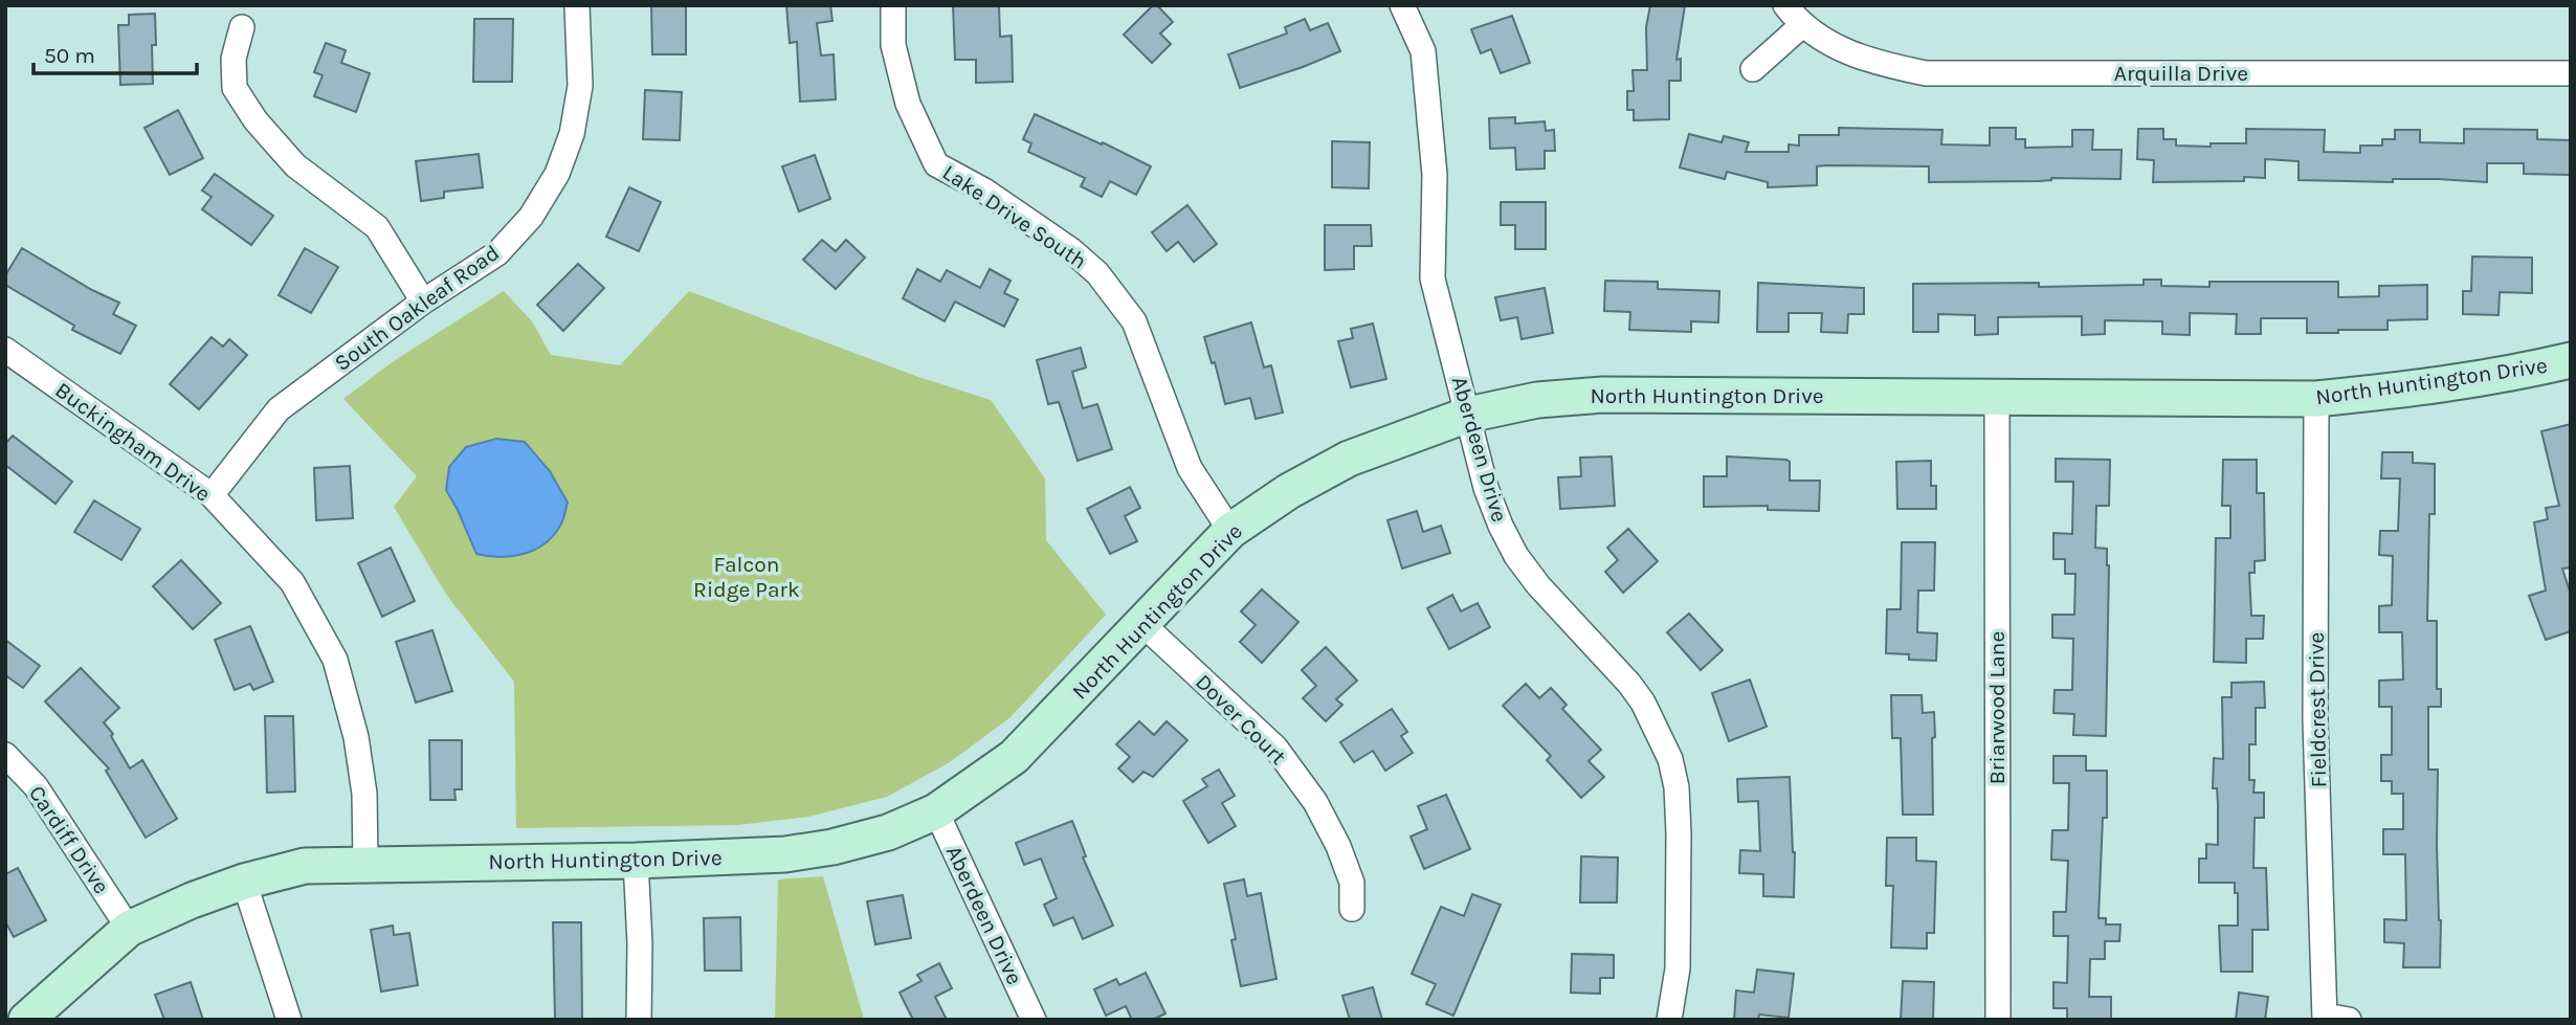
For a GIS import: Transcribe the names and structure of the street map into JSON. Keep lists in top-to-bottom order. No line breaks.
{"streets":{"street":["Arquilla Drive","Lake Drive South","South Oakleaf Road","North Huntington Drive","Buckingham Drive","Aberdeen Drive","Briarwood Lane","Fieldcrest Drive","Dover Court","Cardiff Drive"]},"crossings":[["Lake Drive South","North Huntington Drive"],["South Oakleaf Road","Buckingham Drive"],["North Huntington Drive","Buckingham Drive"],["North Huntington Drive","Aberdeen Drive"],["North Huntington Drive","Briarwood Lane"],["North Huntington Drive","Fieldcrest Drive"],["North Huntington Drive","Dover Court"],["North Huntington Drive","Cardiff Drive"]],"parks":["Falcon Ridge Park"],"scale_bar":"50 m"}
